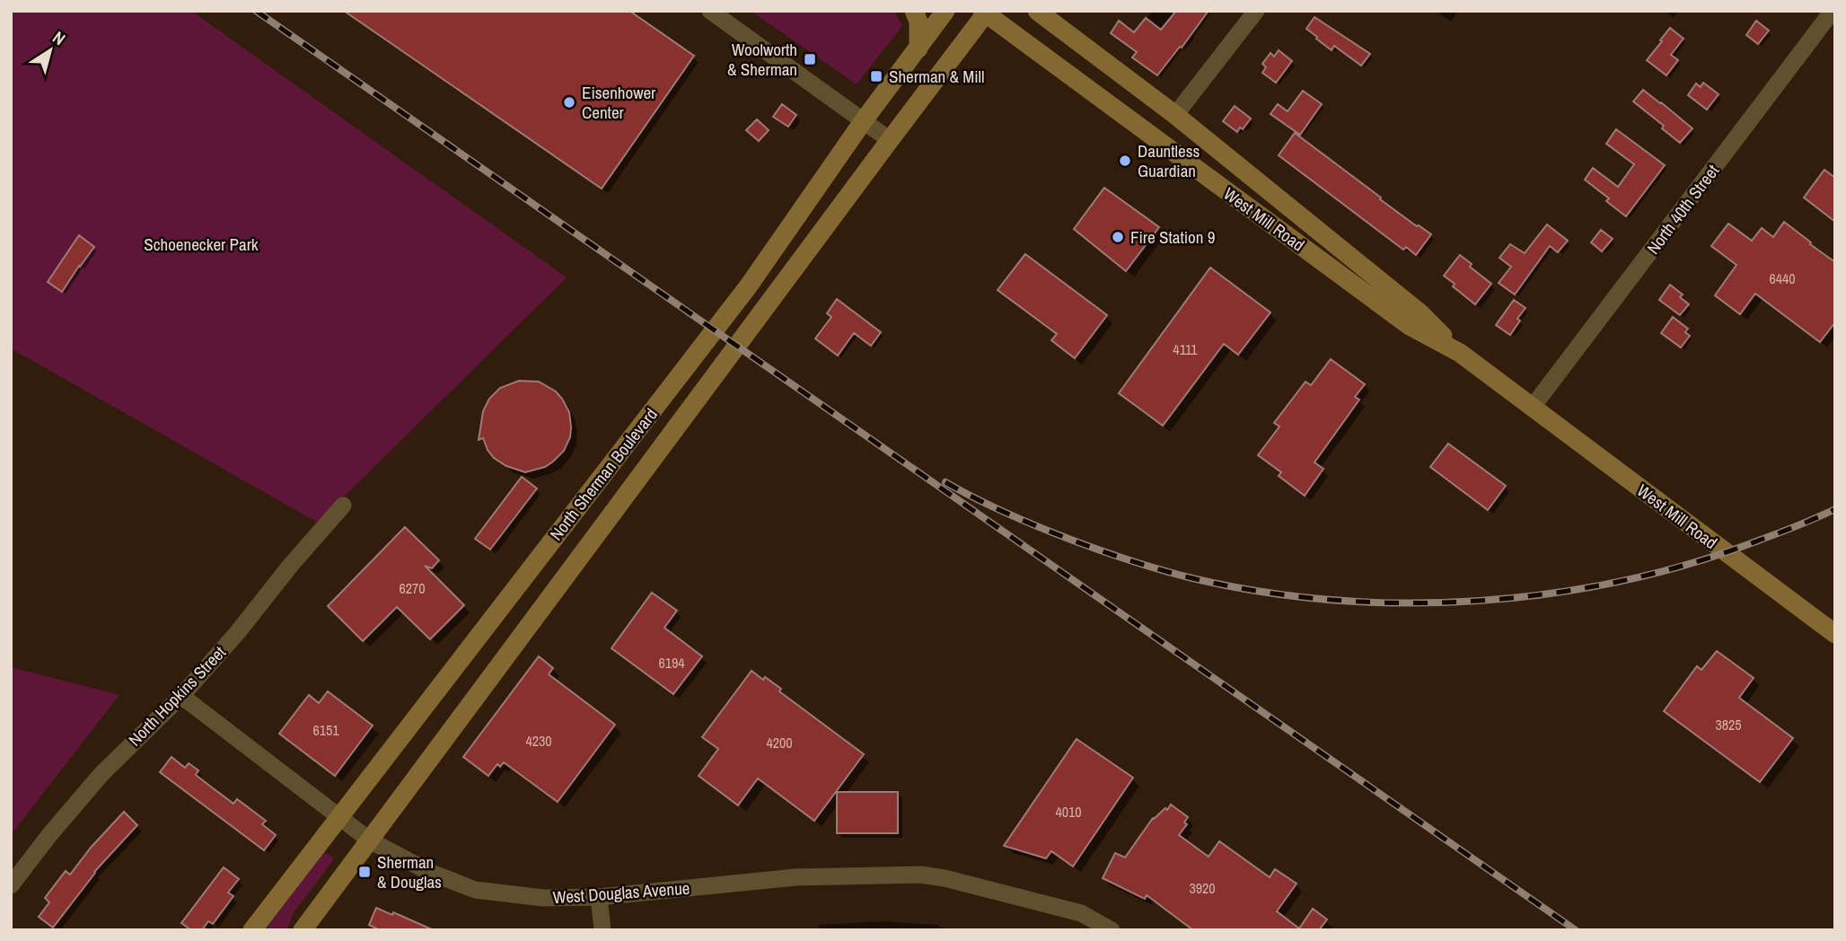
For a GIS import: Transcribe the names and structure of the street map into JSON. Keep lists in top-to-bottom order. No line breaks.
{"streets":{"main road":["West Mill Road","North Sherman Boulevard"],"street":["North 40th Street","North Hopkins Street","West Douglas Avenue"]},"crossings":[["North 40th Street","West Mill Road"],["West Mill Road","North Sherman Boulevard"],["North Sherman Boulevard","West Douglas Avenue"],["North Hopkins Street","West Douglas Avenue"]],"parks":["Schoenecker Park"],"places":{"transit":["Woolworth & Sherman","Sherman & Mill","Sherman & Douglas"],"other":["Eisenhower Center","Dauntless Guardian","Fire Station 9"]},"house_numbers":["6440","4111","6270","6194","3825","6151","4230","4200","4010","3920"],"north":"top right"}
